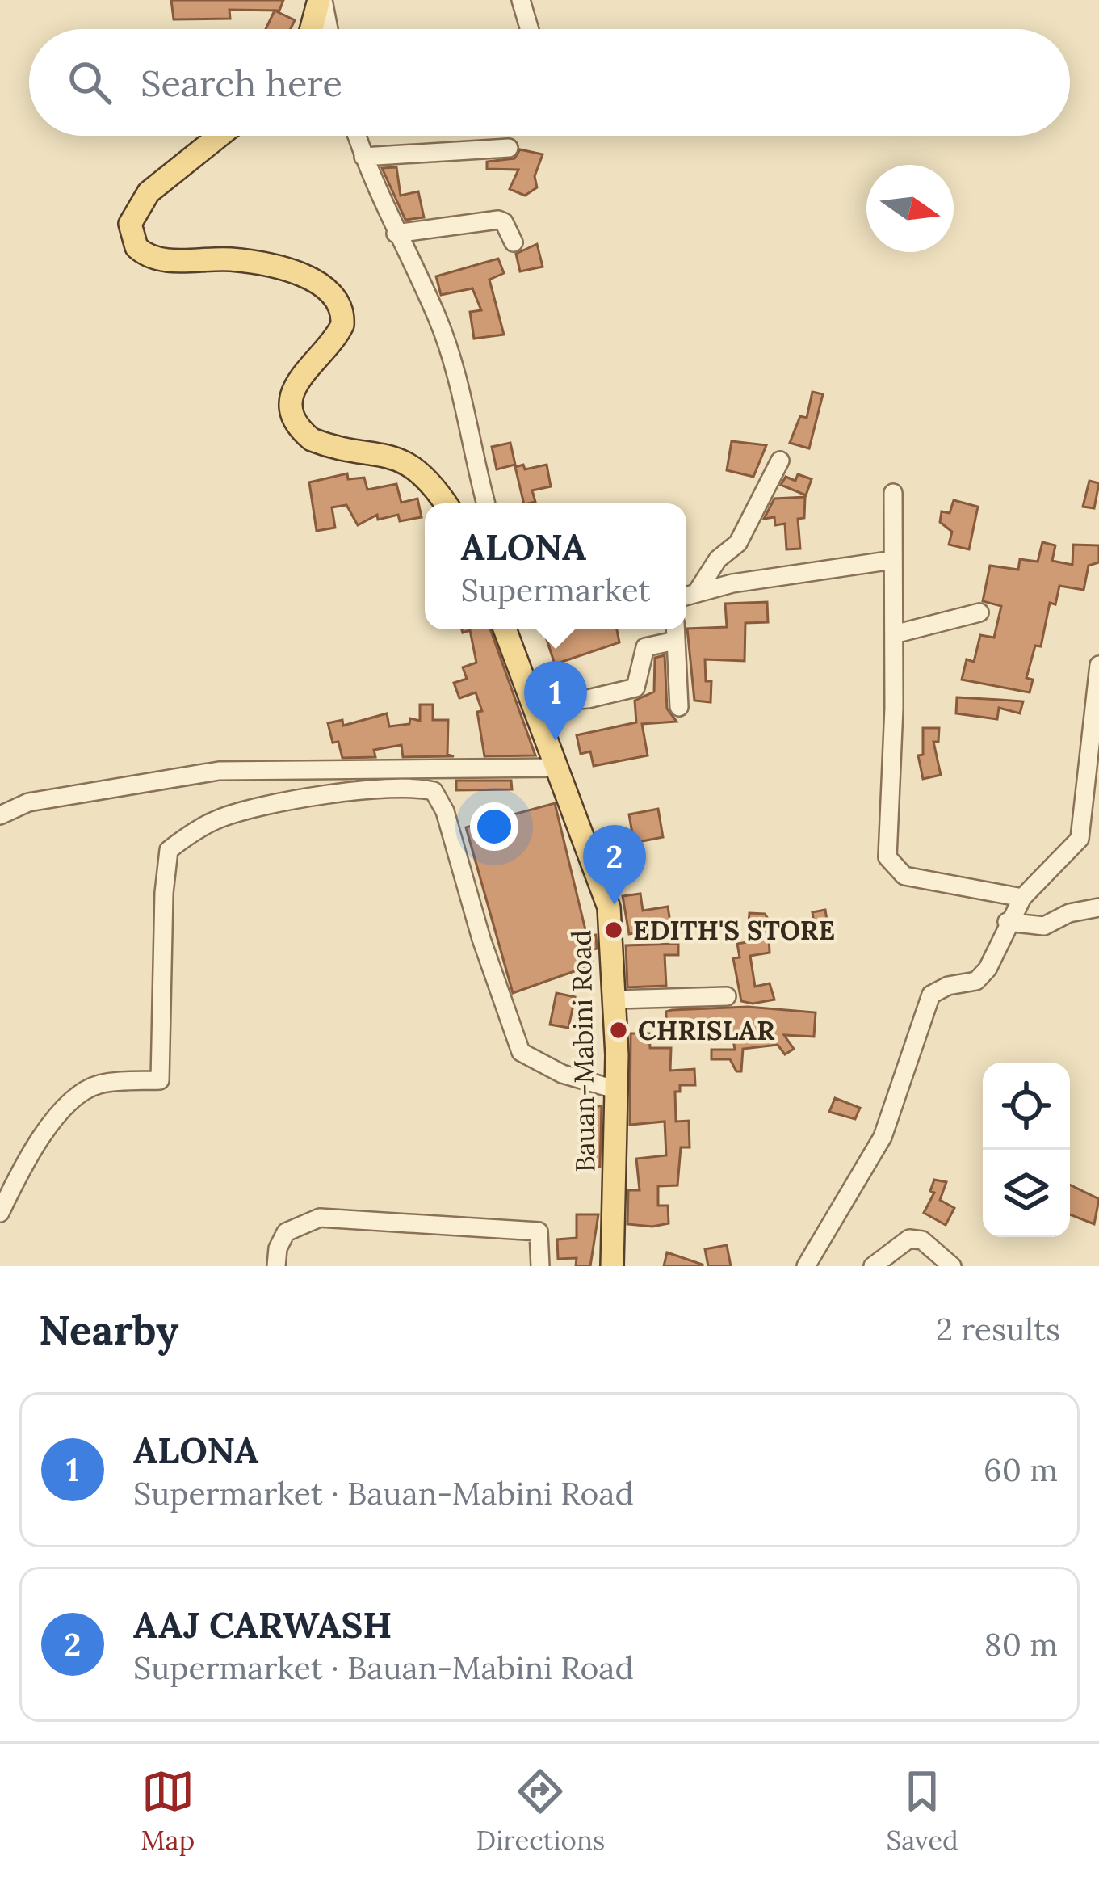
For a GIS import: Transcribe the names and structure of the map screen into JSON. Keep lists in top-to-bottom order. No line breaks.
{"streets":{"main road":["Bauan-Mabini Road"]},"places":["EDITH'S STORE","CHRISLAR"],"north":"right","page":{"search":"Search here","popup":["ALONA","Supermarket"],"pins":["1","2"],"heading":["Nearby","2 results"],"list":[{"mark":"1","name":"ALONA","note":"Supermarket · Bauan-Mabini Road","value":"60 m"},{"mark":"2","name":"AAJ CARWASH","note":"Supermarket · Bauan-Mabini Road","value":"80 m"}],"nav":["Map","Directions","Saved"]}}
